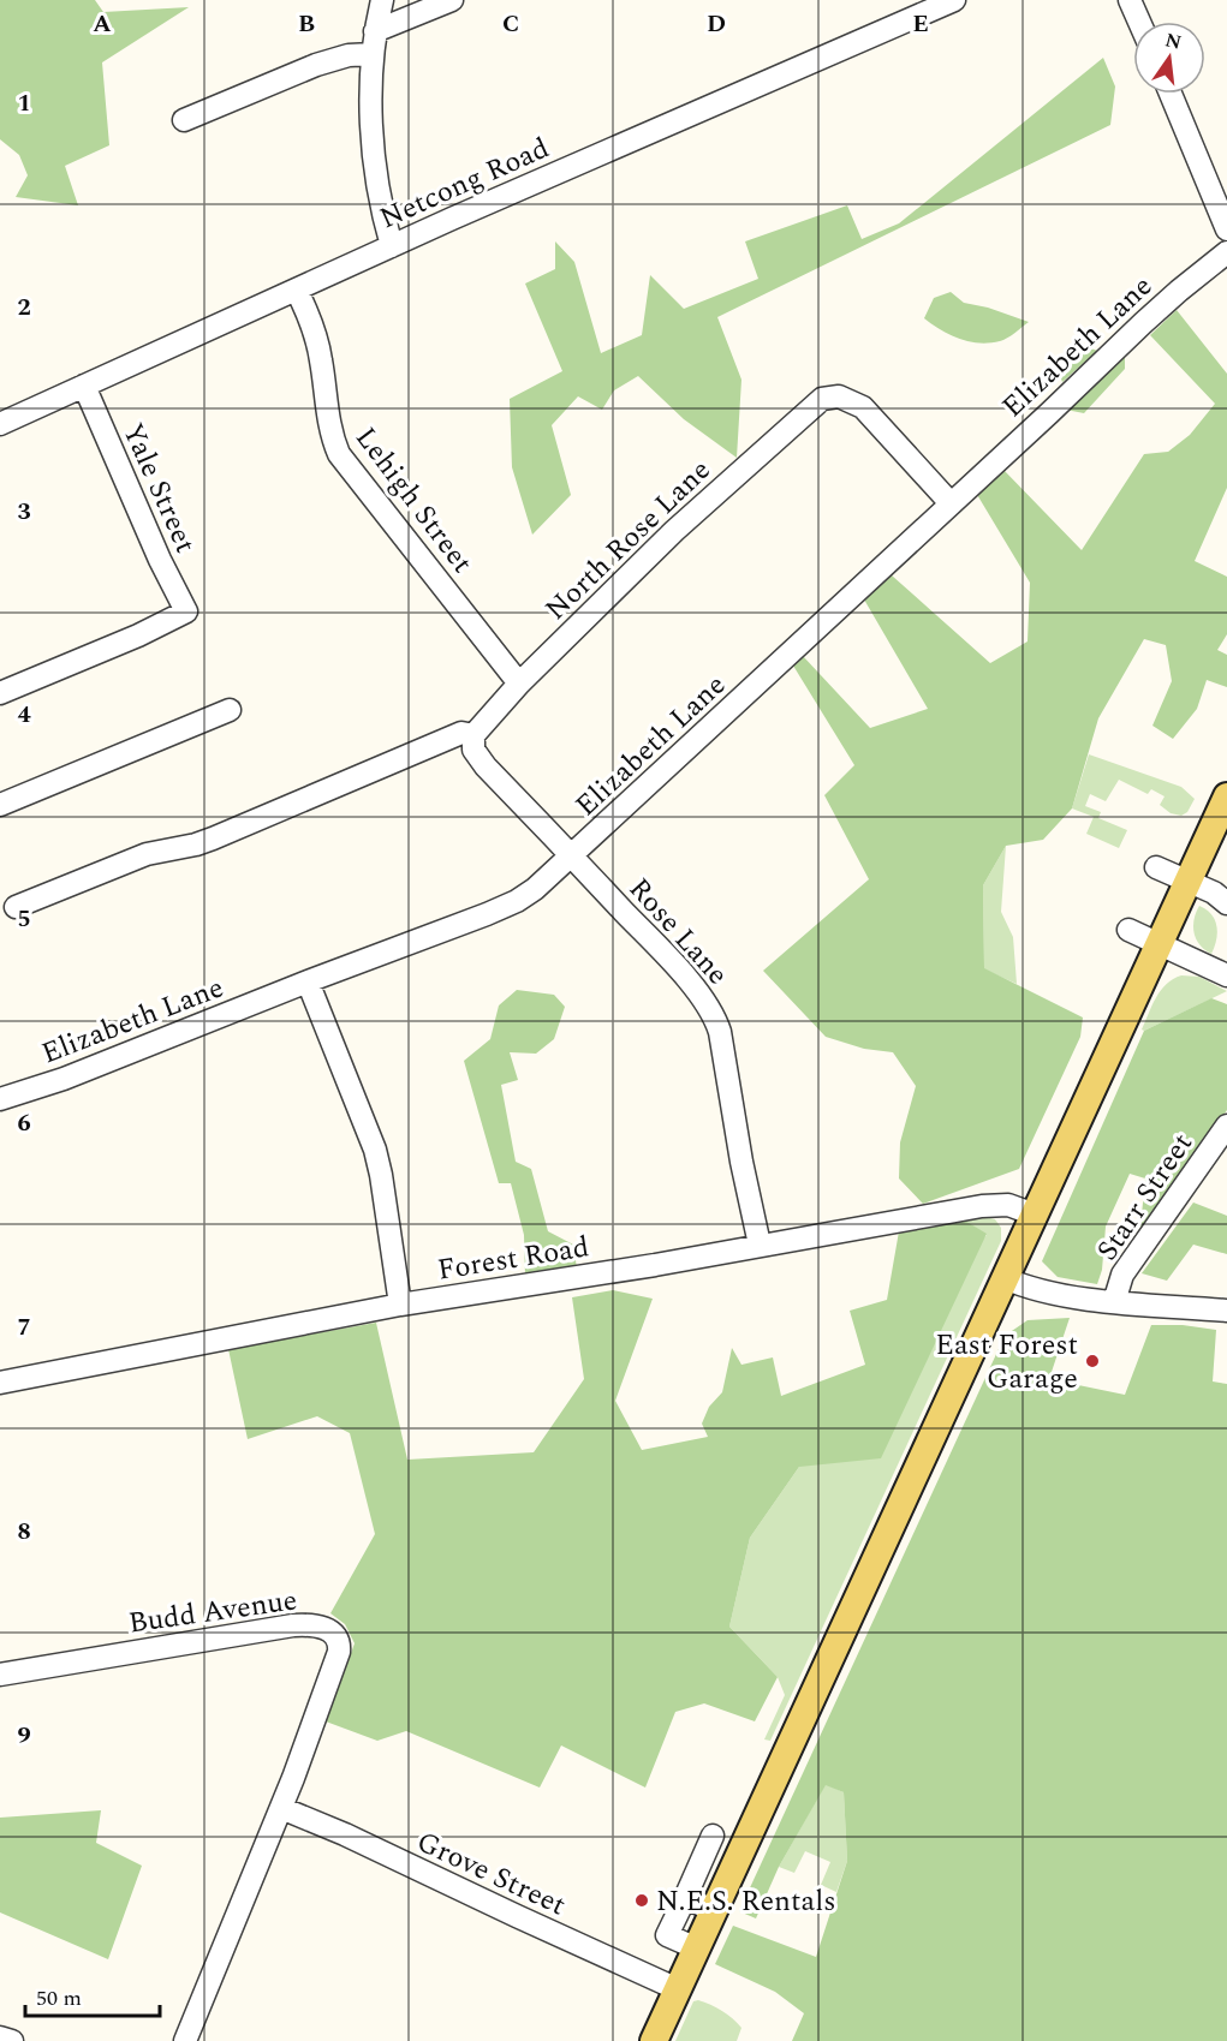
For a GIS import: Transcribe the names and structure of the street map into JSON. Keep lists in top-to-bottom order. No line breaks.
{"streets":{"street":["Netcong Road","Elizabeth Lane","Yale Street","Lehigh Street","North Rose Lane","Rose Lane","Starr Street","Forest Road","Budd Avenue","Grove Street"]},"crossings":[["Netcong Road","Yale Street"],["Netcong Road","Lehigh Street"],["Elizabeth Lane","North Rose Lane"],["Elizabeth Lane","Rose Lane"],["Lehigh Street","North Rose Lane"],["North Rose Lane","Rose Lane"],["Rose Lane","Forest Road"],["Budd Avenue","Grove Street"]],"places":["East Forest Garage","N.E.S. Rentals"],"scale_bar":"50 m","north":"top","grid":{"columns":["A","B","C","D","E"],"rows":["1","2","3","4","5","6","7","8","9"]}}
